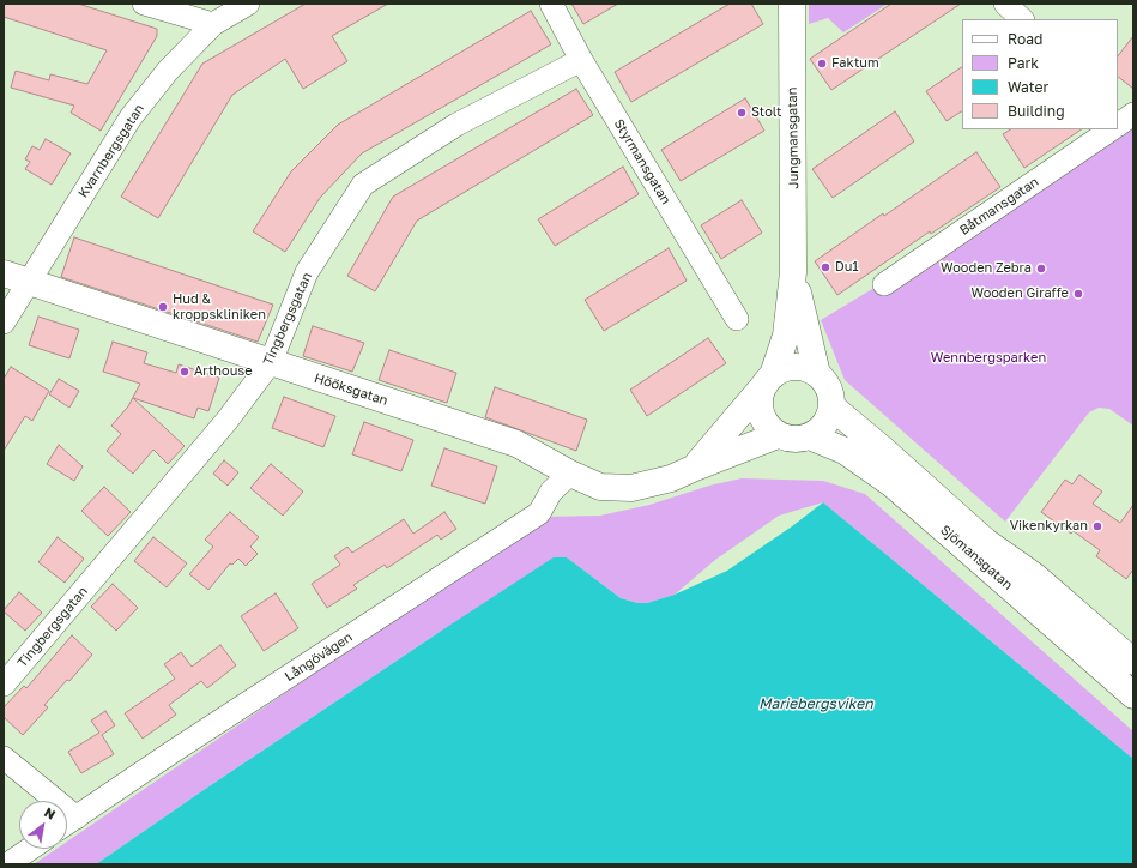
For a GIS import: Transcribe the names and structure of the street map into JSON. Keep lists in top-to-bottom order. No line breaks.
{"streets":{"street":["Jungmansgatan","Kvarnbergsgatan","Styrmansgatan","Båtmansgatan","Tingbergsgatan","Hööksgatan","Sjömansgatan","Långövägen"]},"crossings":[["Jungmansgatan","Hööksgatan"],["Jungmansgatan","Sjömansgatan"],["Kvarnbergsgatan","Hööksgatan"],["Styrmansgatan","Tingbergsgatan"],["Tingbergsgatan","Hööksgatan"],["Hööksgatan","Sjömansgatan"],["Hööksgatan","Långövägen"]],"water":["Mariebergsviken"],"parks":["Wennbergsparken"],"places":["Faktum","Stolt","Du1","Wooden Zebra","Wooden Giraffe","Hud & kroppskliniken","Arthouse","Vikenkyrkan"],"legend":["Road","Park","Water","Building"],"north":"top right"}
